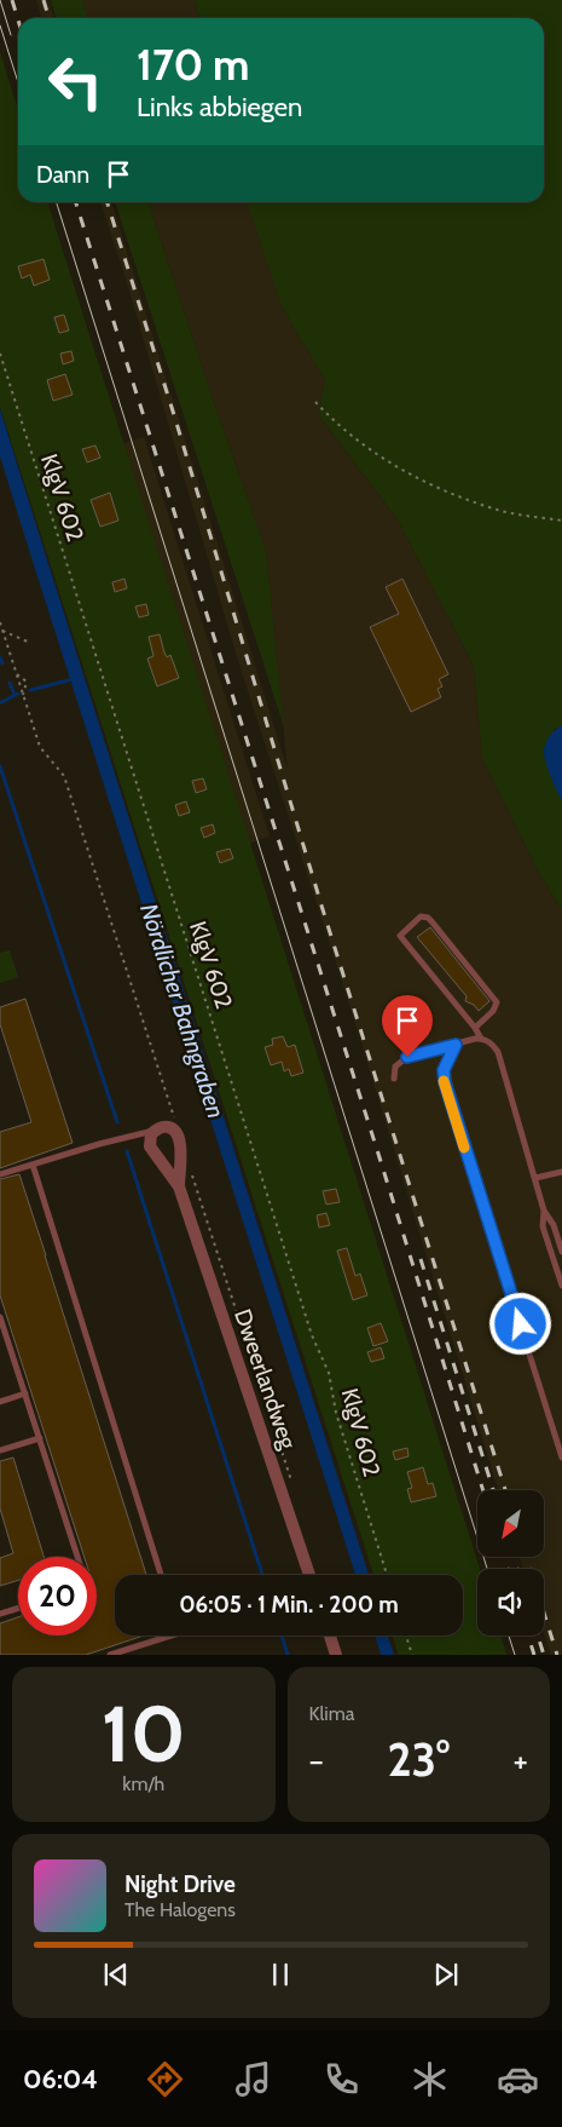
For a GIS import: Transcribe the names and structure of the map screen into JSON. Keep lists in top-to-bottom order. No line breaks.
{"streets":{"street":["Dweerlandweg"],"path":["KlgV 602"]},"water":["Nördlicher Bahngraben"],"north":"bottom left","page":{"turn":["170 m","Links abbiegen"],"then":"Dann","limit":"20","trip":"06:05 · 1 Min. · 200 m","tile":[["10","km/h"],"Klima"],"heat":["−","23°","+"],"song":["Night Drive","The Halogens"],"tabs":"06:04"}}
